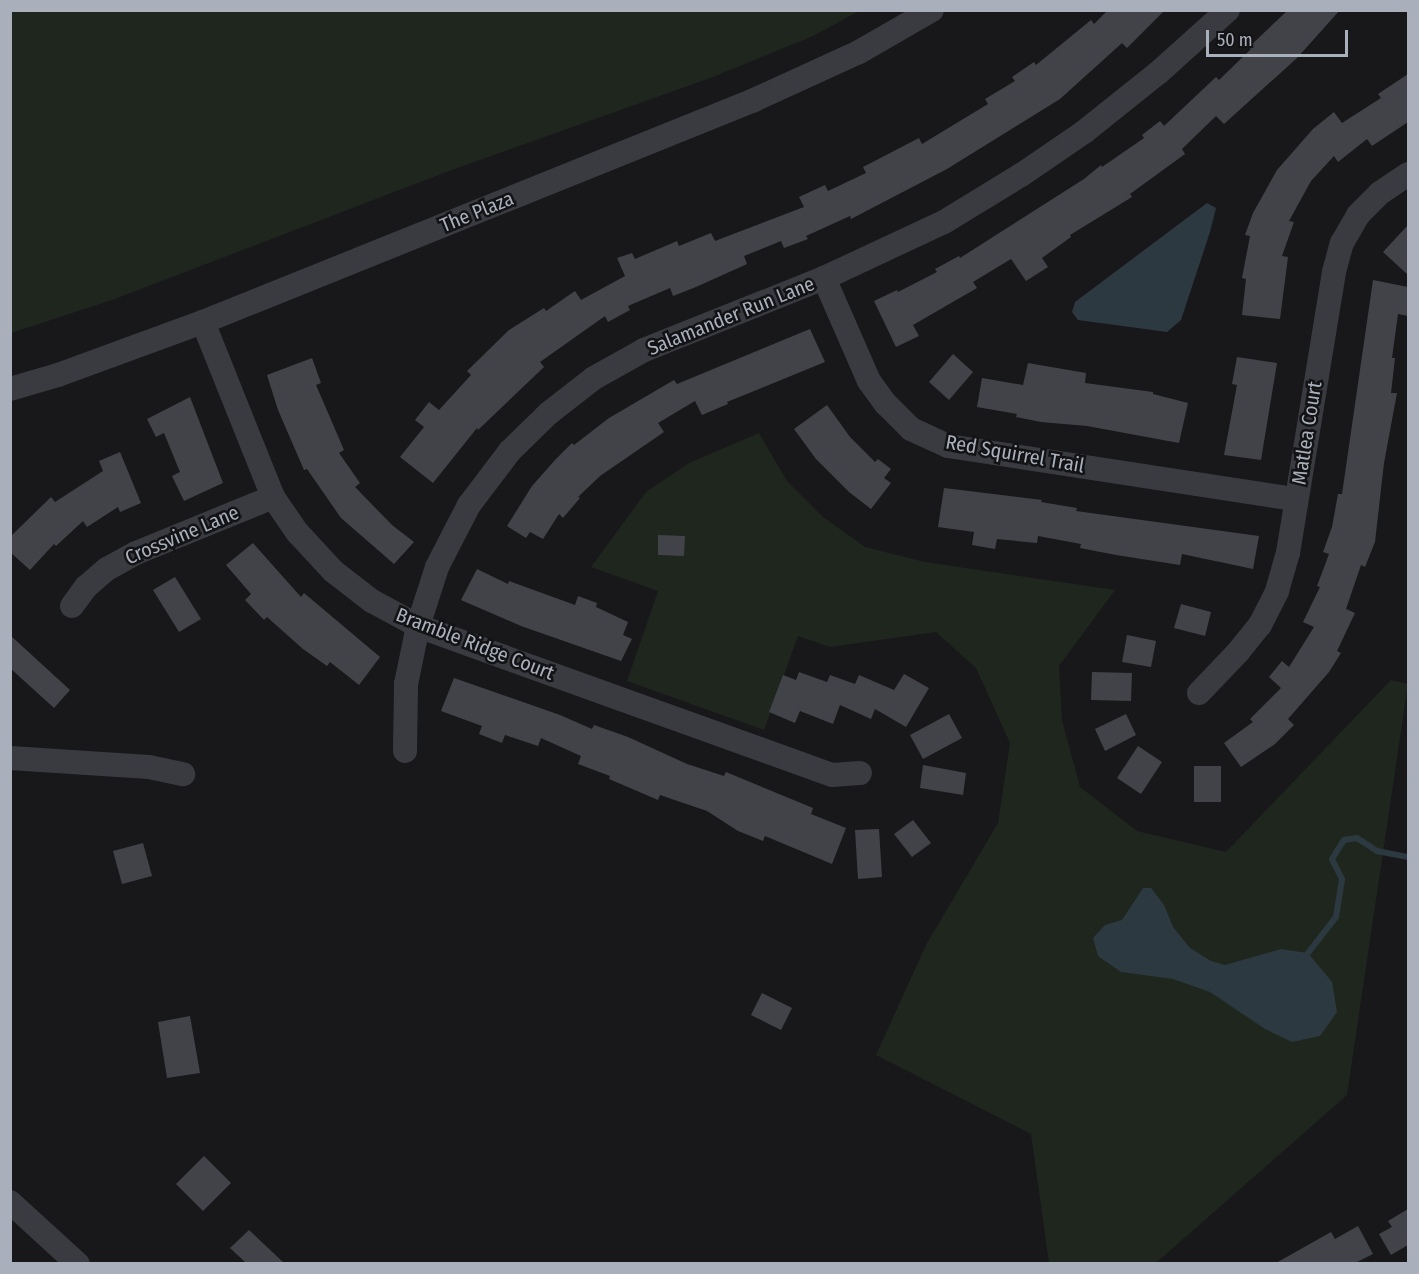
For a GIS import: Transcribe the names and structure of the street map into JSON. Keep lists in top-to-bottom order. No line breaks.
{"streets":{"street":["The Plaza","Salamander Run Lane","Matlea Court","Red Squirrel Trail","Crossvine Lane","Bramble Ridge Court"]},"crossings":[["The Plaza","Bramble Ridge Court"],["Salamander Run Lane","Red Squirrel Trail"],["Salamander Run Lane","Bramble Ridge Court"],["Matlea Court","Red Squirrel Trail"],["Crossvine Lane","Bramble Ridge Court"]],"scale_bar":"50 m"}
